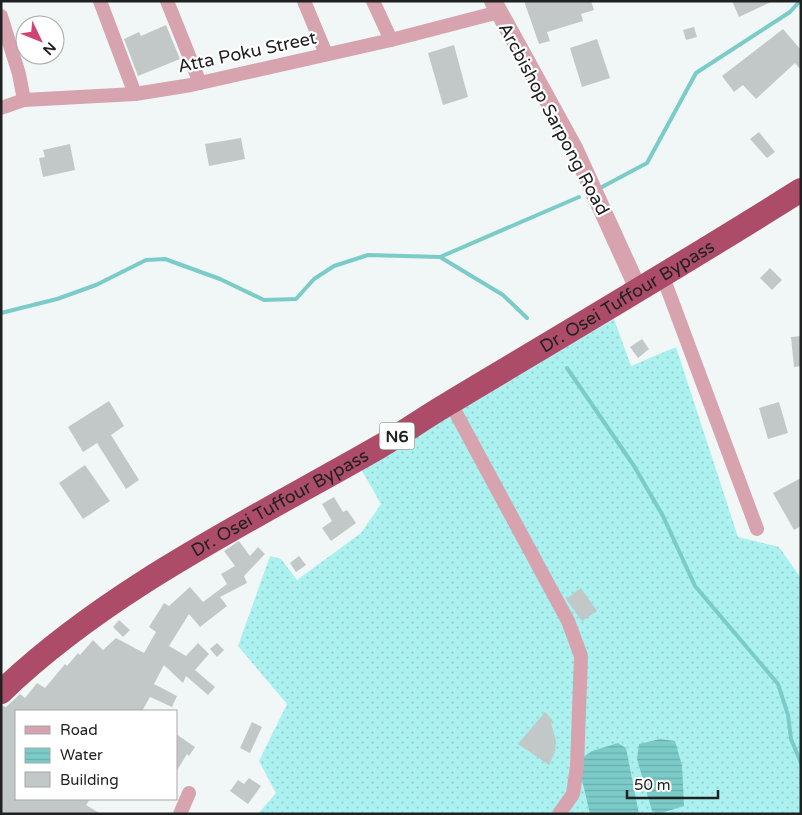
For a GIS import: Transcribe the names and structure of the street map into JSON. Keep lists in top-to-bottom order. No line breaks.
{"streets":{"highway":["Dr. Osei Tuffour Bypass","N6"],"street":["Atta Poku Street","Arcbishop Sarpong Road"]},"crossings":[["Atta Poku Street","Arcbishop Sarpong Road"],["Arcbishop Sarpong Road","Dr. Osei Tuffour Bypass"]],"legend":["Road","Water","Building"],"scale_bar":"50 m","north":"bottom right"}
